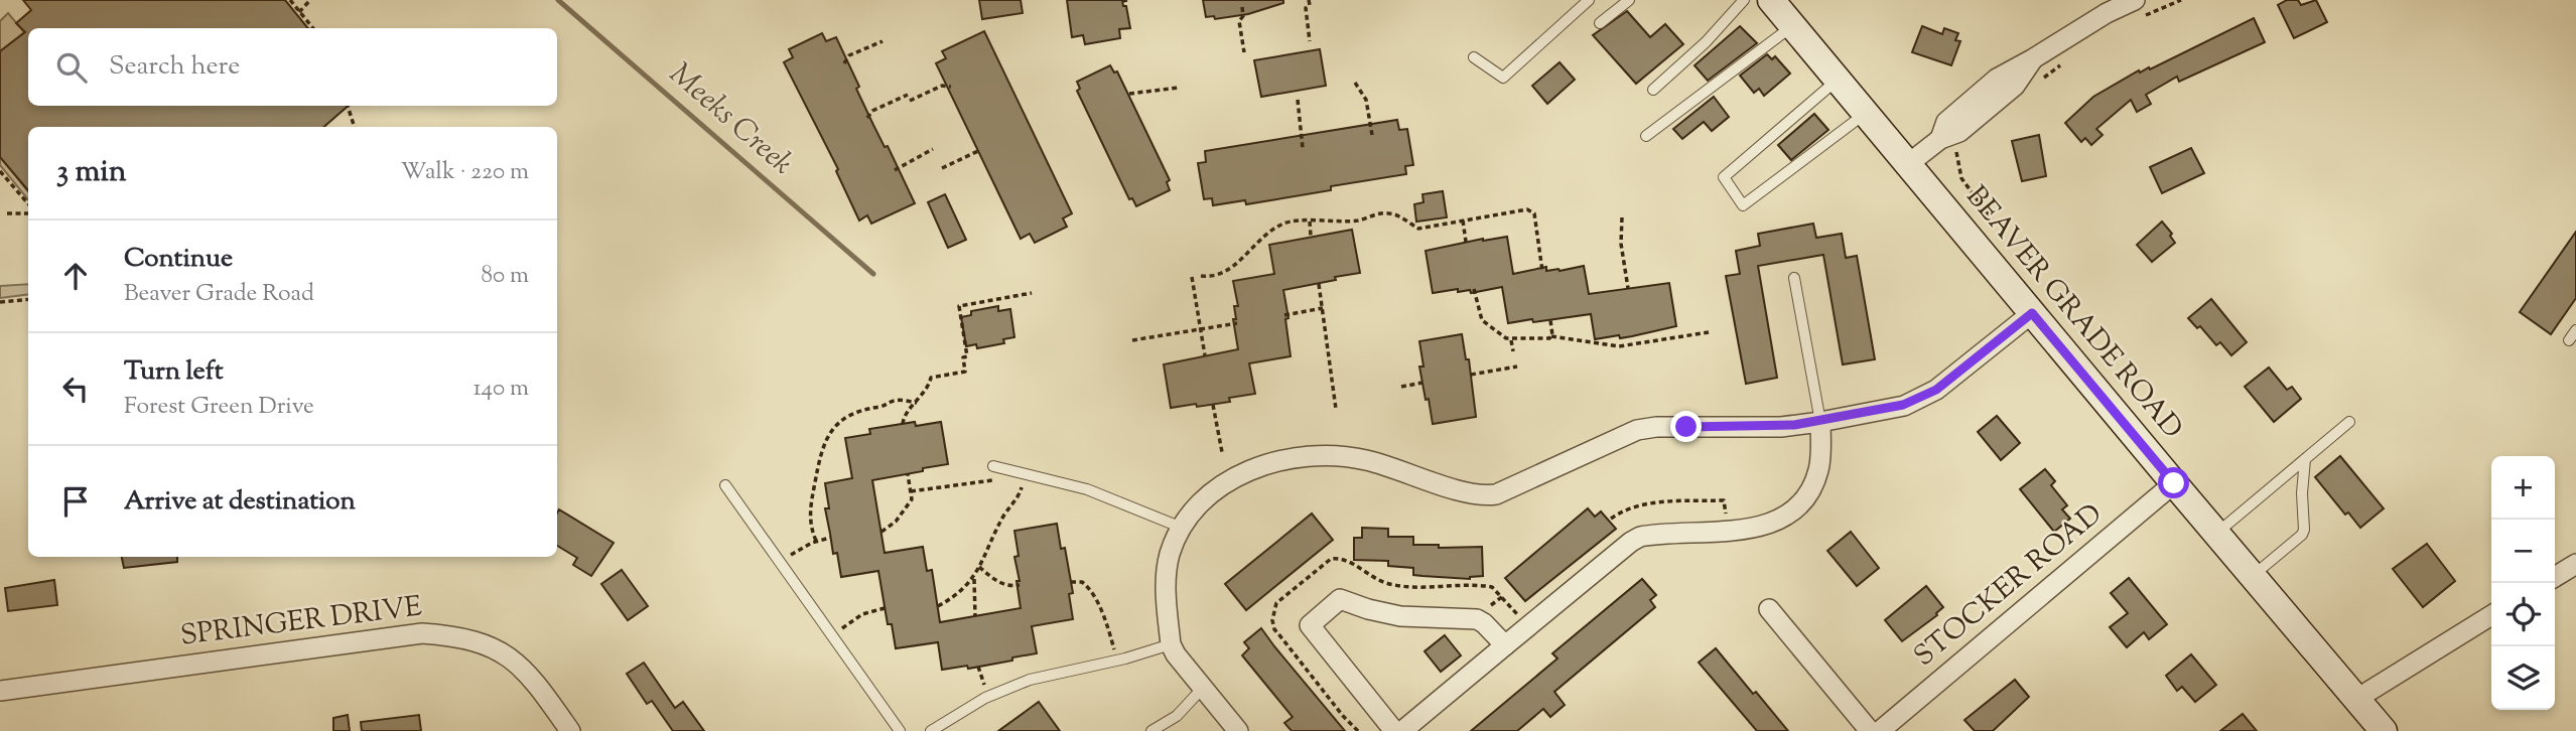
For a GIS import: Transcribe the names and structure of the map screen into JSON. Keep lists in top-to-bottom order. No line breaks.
{"streets":{"main road":["BEAVER GRADE ROAD"],"street":["STOCKER ROAD","SPRINGER DRIVE"]},"crossings":[["BEAVER GRADE ROAD","STOCKER ROAD"]],"water":["Meeks Creek"],"page":{"search":"Search here","heading":["3 min","Walk · 220 m"],"list":[["Continue","Beaver Grade Road","80 m"],["Turn left","Forest Green Drive","140 m"],"Arrive at destination"],"map_buttons":["+","−"]}}
